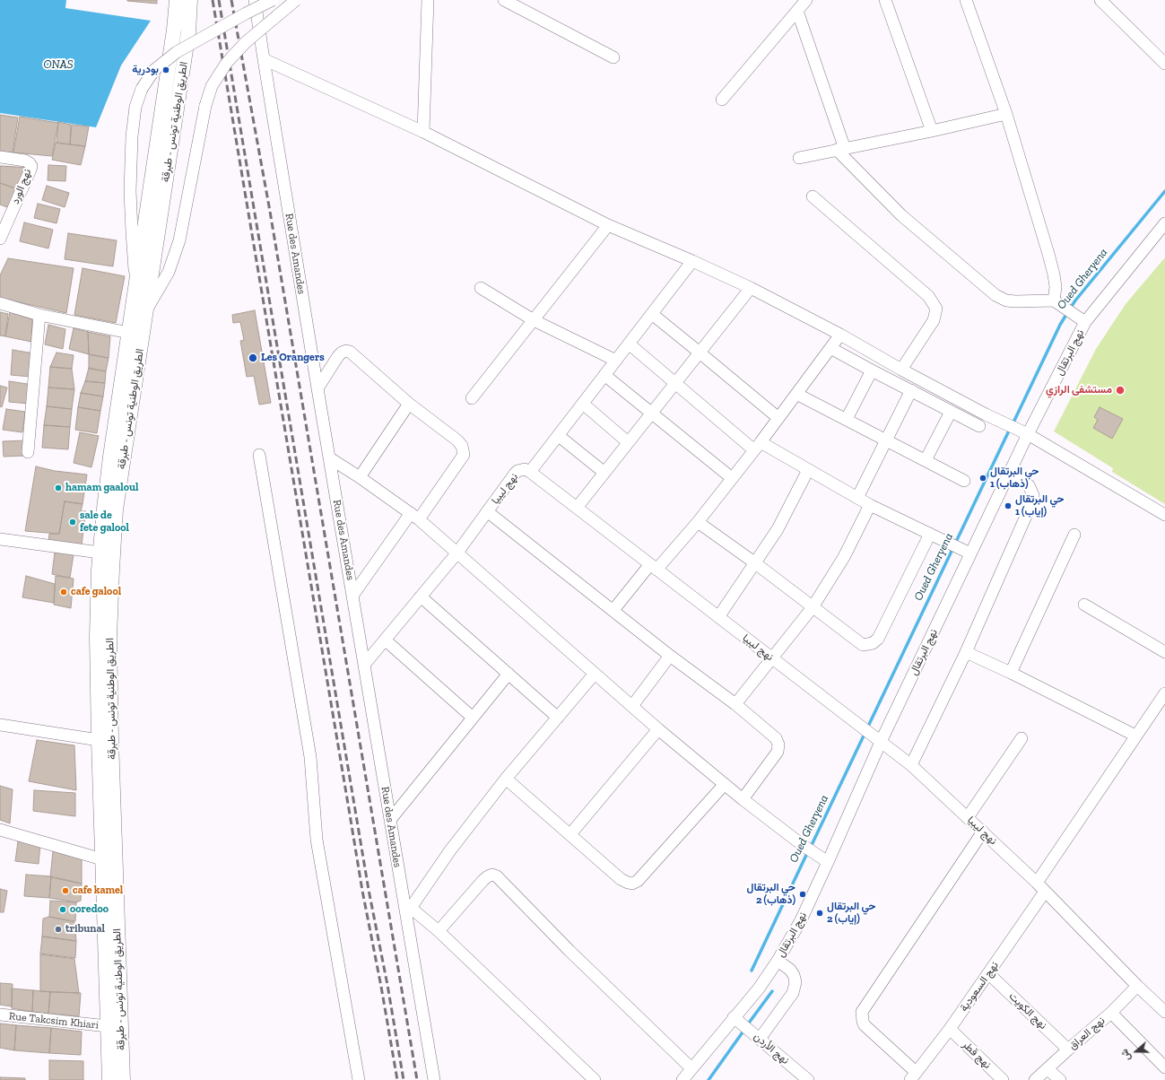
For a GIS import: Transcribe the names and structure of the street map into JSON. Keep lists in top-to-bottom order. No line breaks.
{"streets":{"main road":["الطريق الوطنية تونس - طبرقة"],"street":["نهج الورد","Rue des Amandes","نهج البرتقال","نهج ليبيا","نهج السعودية","نهج الكويت","Rue Takcsim Khiari","نهج العراق","نهج الأردن","نهج قطر"]},"crossings":[["الطريق الوطنية تونس - طبرقة","Rue Takcsim Khiari"],["Rue des Amandes","نهج ليبيا"],["نهج البرتقال","نهج ليبيا"],["نهج البرتقال","نهج الأردن"],["نهج ليبيا","نهج السعودية"],["نهج ليبيا","نهج العراق"],["نهج السعودية","نهج الكويت"],["نهج السعودية","نهج قطر"],["نهج الكويت","نهج العراق"]],"water":["ONAS","Oued Gheryena"],"places":["بودرية","Les Orangers","مستشفى الرازي","حي البرتقال 1 (ذهاب)","hamam gaaloul","حي البرتقال 1 (إياب)","sale de fete galool","cafe galool","cafe kamel","حي البرتقال 2 (ذهاب)","ooredoo","حي البرتقال 2 (إياب)","tribunal"],"north":"left"}
